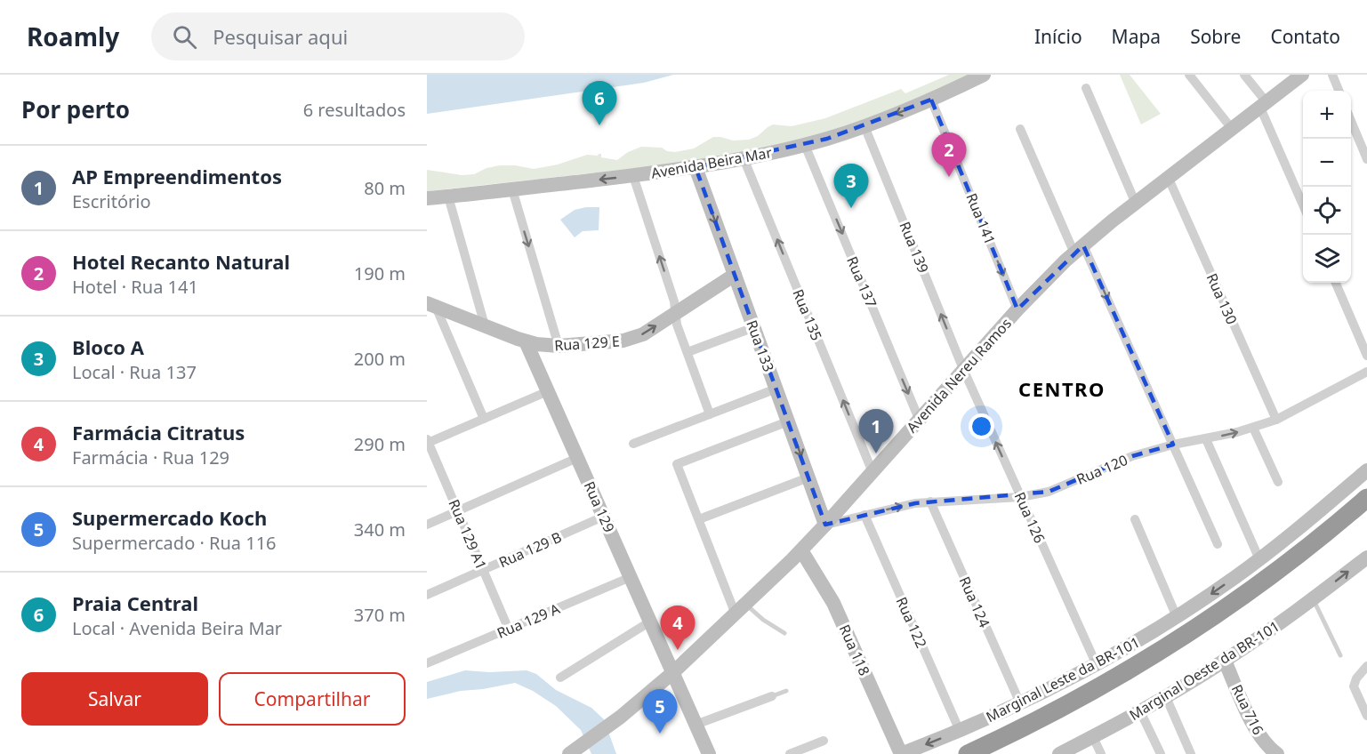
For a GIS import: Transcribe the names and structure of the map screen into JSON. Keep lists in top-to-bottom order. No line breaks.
{"streets":{"main road":["Avenida Beira Mar","Rua 129 E","Rua 133","Avenida Nereu Ramos","Rua 129","Rua 118","Marginal Oeste da BR-101","Marginal Leste da BR-101","Rua 716"],"street":["Rua 141","Rua 139","Rua 137","Rua 130","Rua 135","Rua 120","Rua 126","Rua 129 A1","Rua 129 B","Rua 124","Rua 129 A","Rua 122"]},"crossings":[["Avenida Beira Mar","Rua 141"],["Avenida Beira Mar","Rua 139"],["Avenida Beira Mar","Rua 137"],["Avenida Beira Mar","Rua 135"],["Avenida Beira Mar","Rua 133"],["Rua 141","Avenida Nereu Ramos"],["Rua 139","Avenida Nereu Ramos"],["Rua 139","Rua 126"],["Rua 137","Avenida Nereu Ramos"],["Rua 130","Avenida Nereu Ramos"],["Rua 130","Rua 120"],["Rua 135","Avenida Nereu Ramos"],["Rua 129 E","Rua 133"],["Rua 129 E","Rua 129"],["Rua 133","Avenida Nereu Ramos"],["Rua 133","Rua 120"],["Avenida Nereu Ramos","Rua 120"],["Avenida Nereu Ramos","Rua 129"],["Avenida Nereu Ramos","Rua 126"],["Avenida Nereu Ramos","Rua 118"],["Rua 120","Rua 126"],["Rua 120","Rua 124"],["Rua 120","Rua 122"],["Rua 129","Rua 129 B"],["Rua 129","Rua 129 A"],["Rua 126","Marginal Leste da BR-101"],["Rua 129 A1","Rua 129 B"],["Rua 129 A1","Rua 129 A"],["Rua 124","Marginal Leste da BR-101"],["Rua 122","Marginal Leste da BR-101"],["Rua 118","Marginal Leste da BR-101"],["Marginal Oeste da BR-101","Rua 716"]],"one_way":["Rua 139","Rua 137","Rua 135","Rua 129 E","Rua 133","Rua 126"],"districts":["CENTRO"],"page":{"header":"Roamly","search":"Pesquisar aqui","nav":["Início","Mapa","Sobre","Contato"],"heading":["Por perto","6 resultados"],"pins":["6","2","3","1","4","5"],"map_buttons":["+","−"],"list":[{"mark":"1","name":"AP Empreendimentos","note":"Escritório","value":"80 m"},{"mark":"2","name":"Hotel Recanto Natural","note":"Hotel · Rua 141","value":"190 m"},{"mark":"3","name":"Bloco A","note":"Local · Rua 137","value":"200 m"},{"mark":"4","name":"Farmácia Citratus","note":"Farmácia · Rua 129","value":"290 m"},{"mark":"5","name":"Supermercado Koch","note":"Supermercado · Rua 116","value":"340 m"},{"mark":"6","name":"Praia Central","note":"Local · Avenida Beira Mar","value":"370 m"}],"buttons":["Salvar","Compartilhar"]}}
